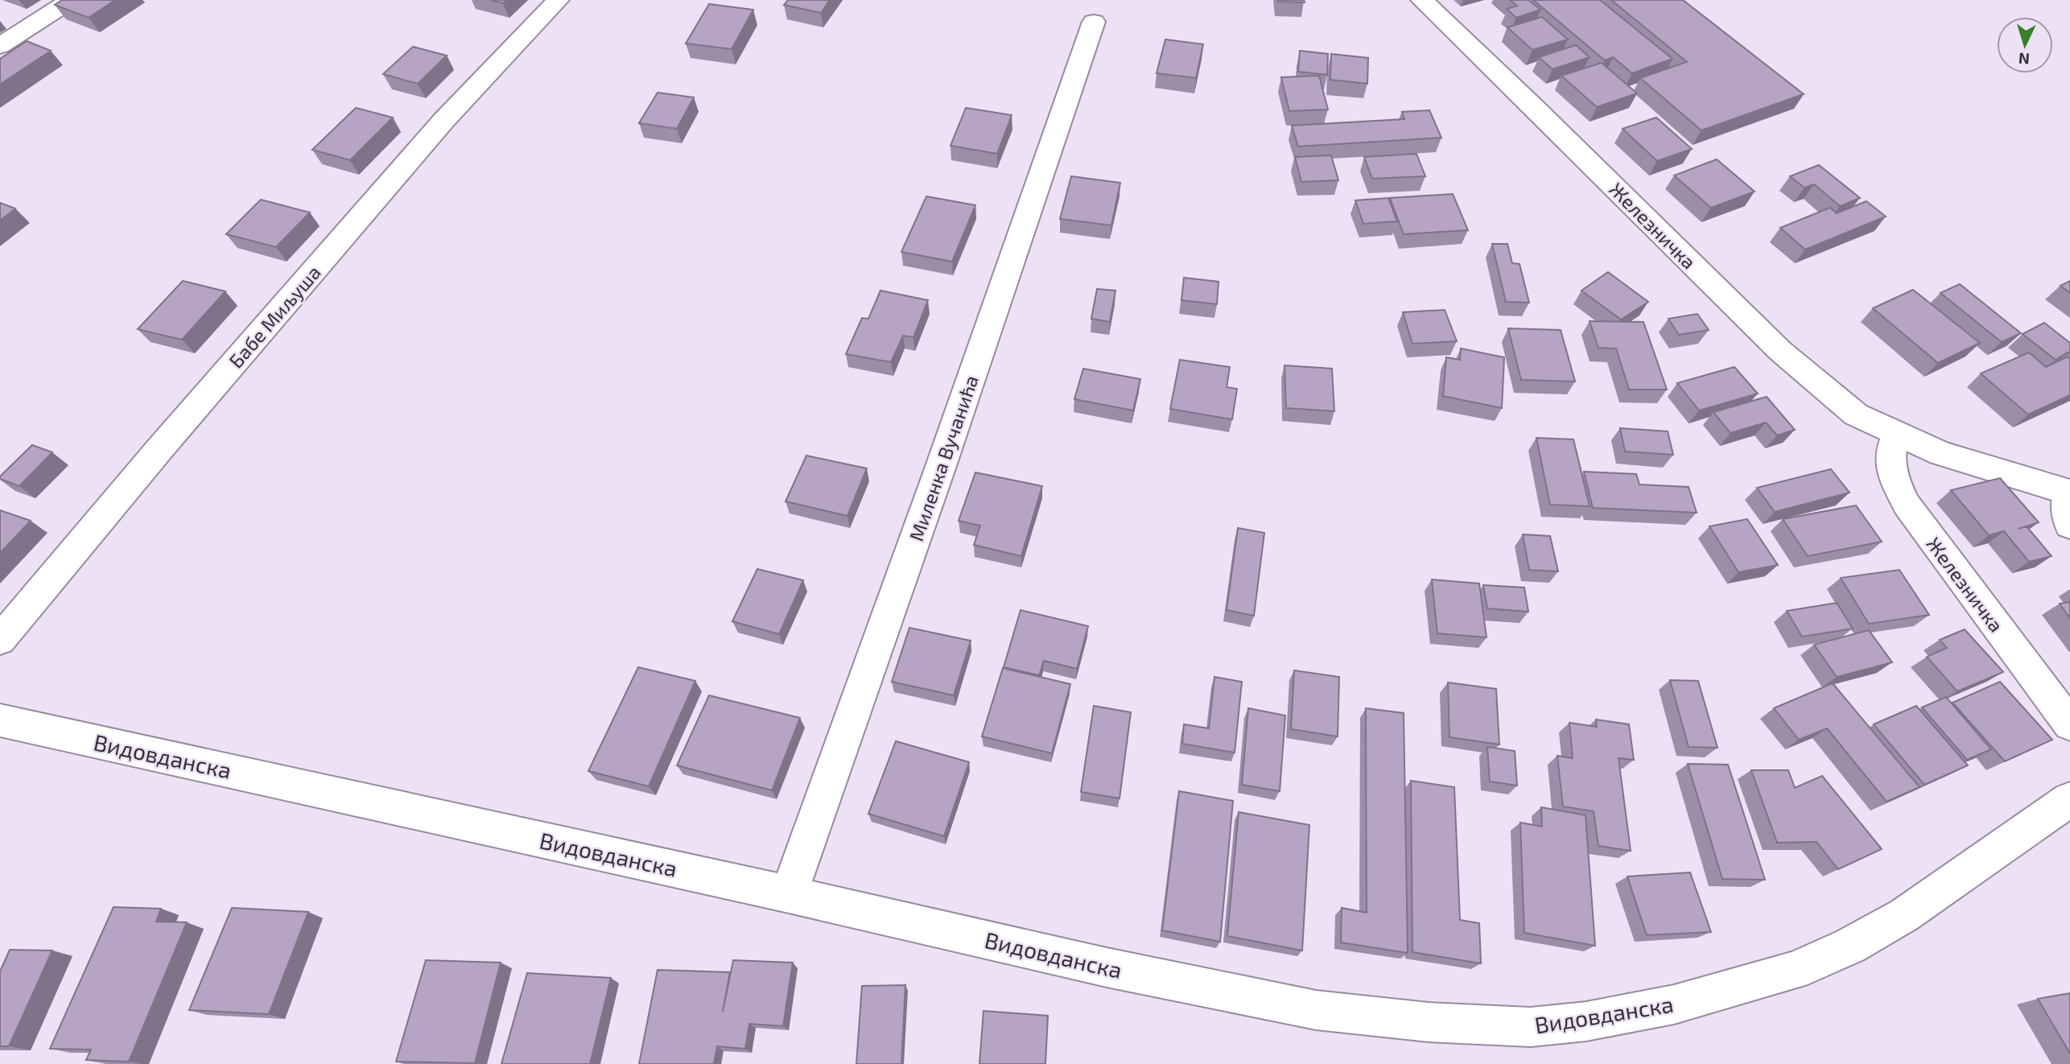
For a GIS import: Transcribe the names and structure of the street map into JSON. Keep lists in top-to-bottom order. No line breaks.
{"streets":{"street":["Железничка","Бабе Миљуша","Миленка Вучанића","Видовданска"]},"crossings":[["Миленка Вучанића","Видовданска"]],"north":"bottom"}
